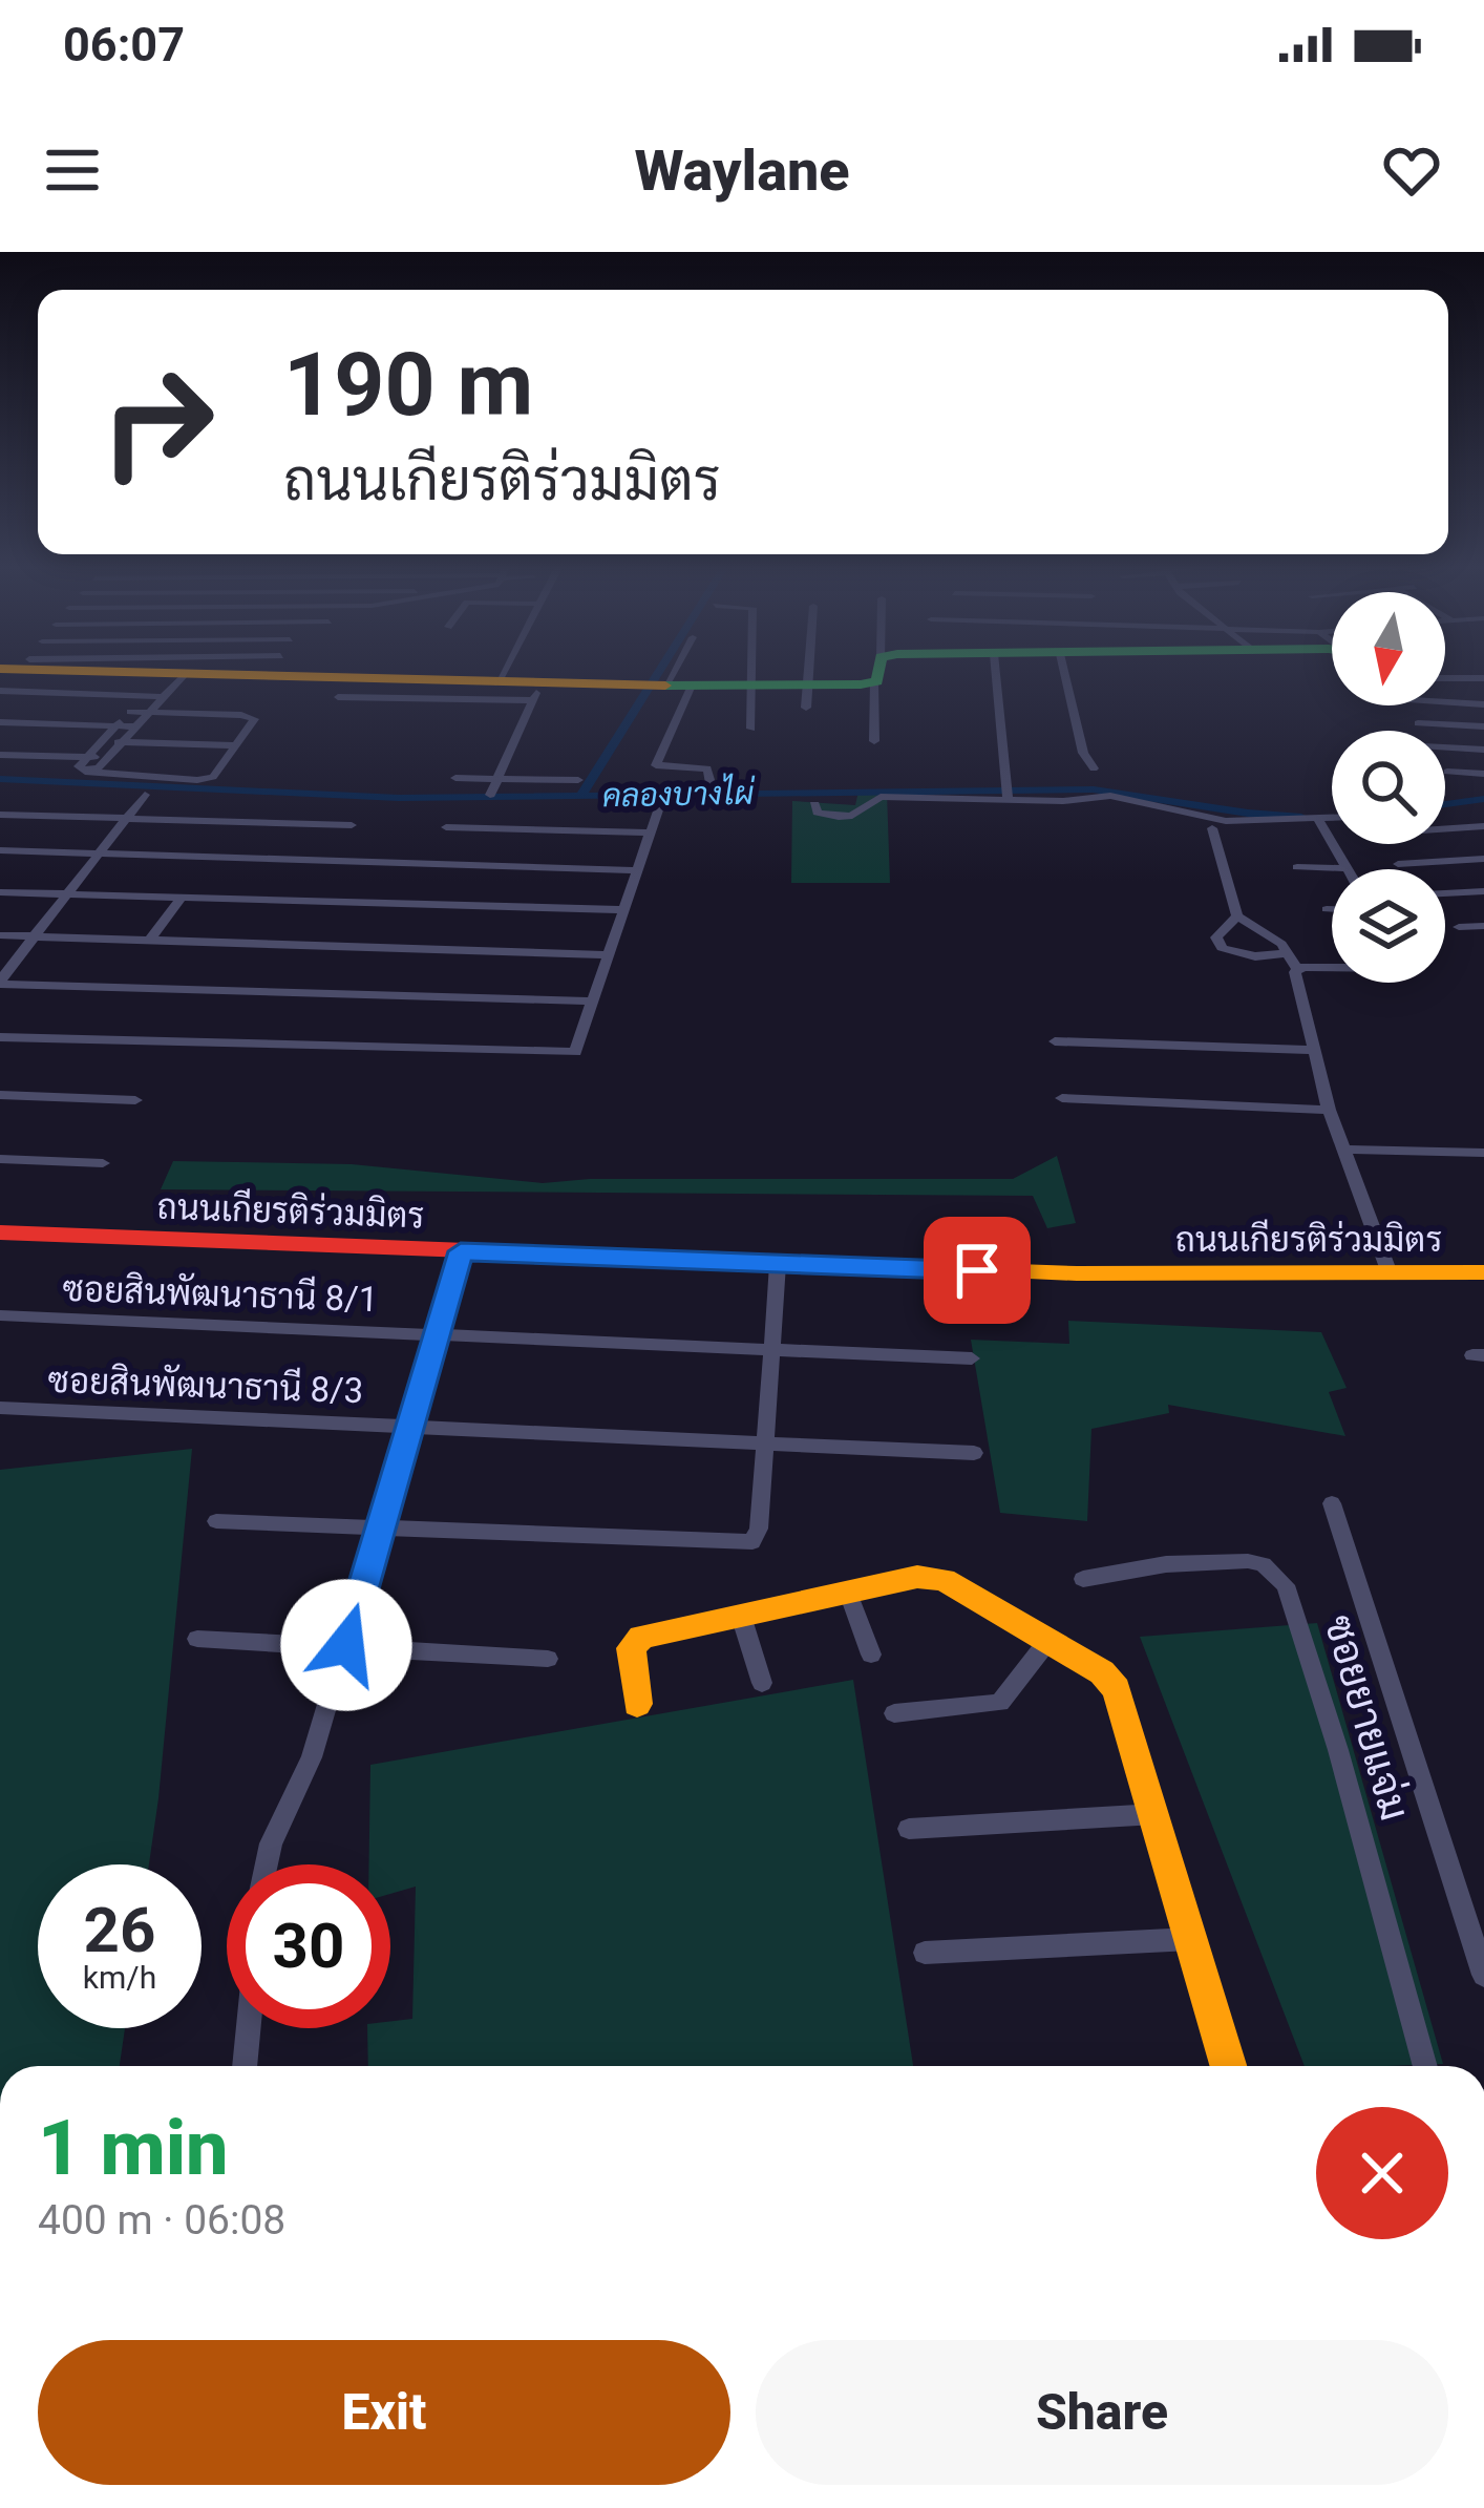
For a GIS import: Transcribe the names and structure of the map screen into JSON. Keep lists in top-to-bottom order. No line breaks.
{"streets":{"street":["ถนนเกียรติร่วมมิตร","ซอยสินพัฒนาธานี 8/1","ซอยสินพัฒนาธานี 8/3","ซอยยายแจ่ม"]},"water":["คลองบางไผ่"],"north":"bottom","page":{"status":"06:07","header":"Waylane","turn":["190 m","ถนนเกียรติร่วมมิตร"],"speed":"26 km/h","limit":"30","heading":["1 min","400 m · 06:08"],"buttons":["Exit","Share"]}}
